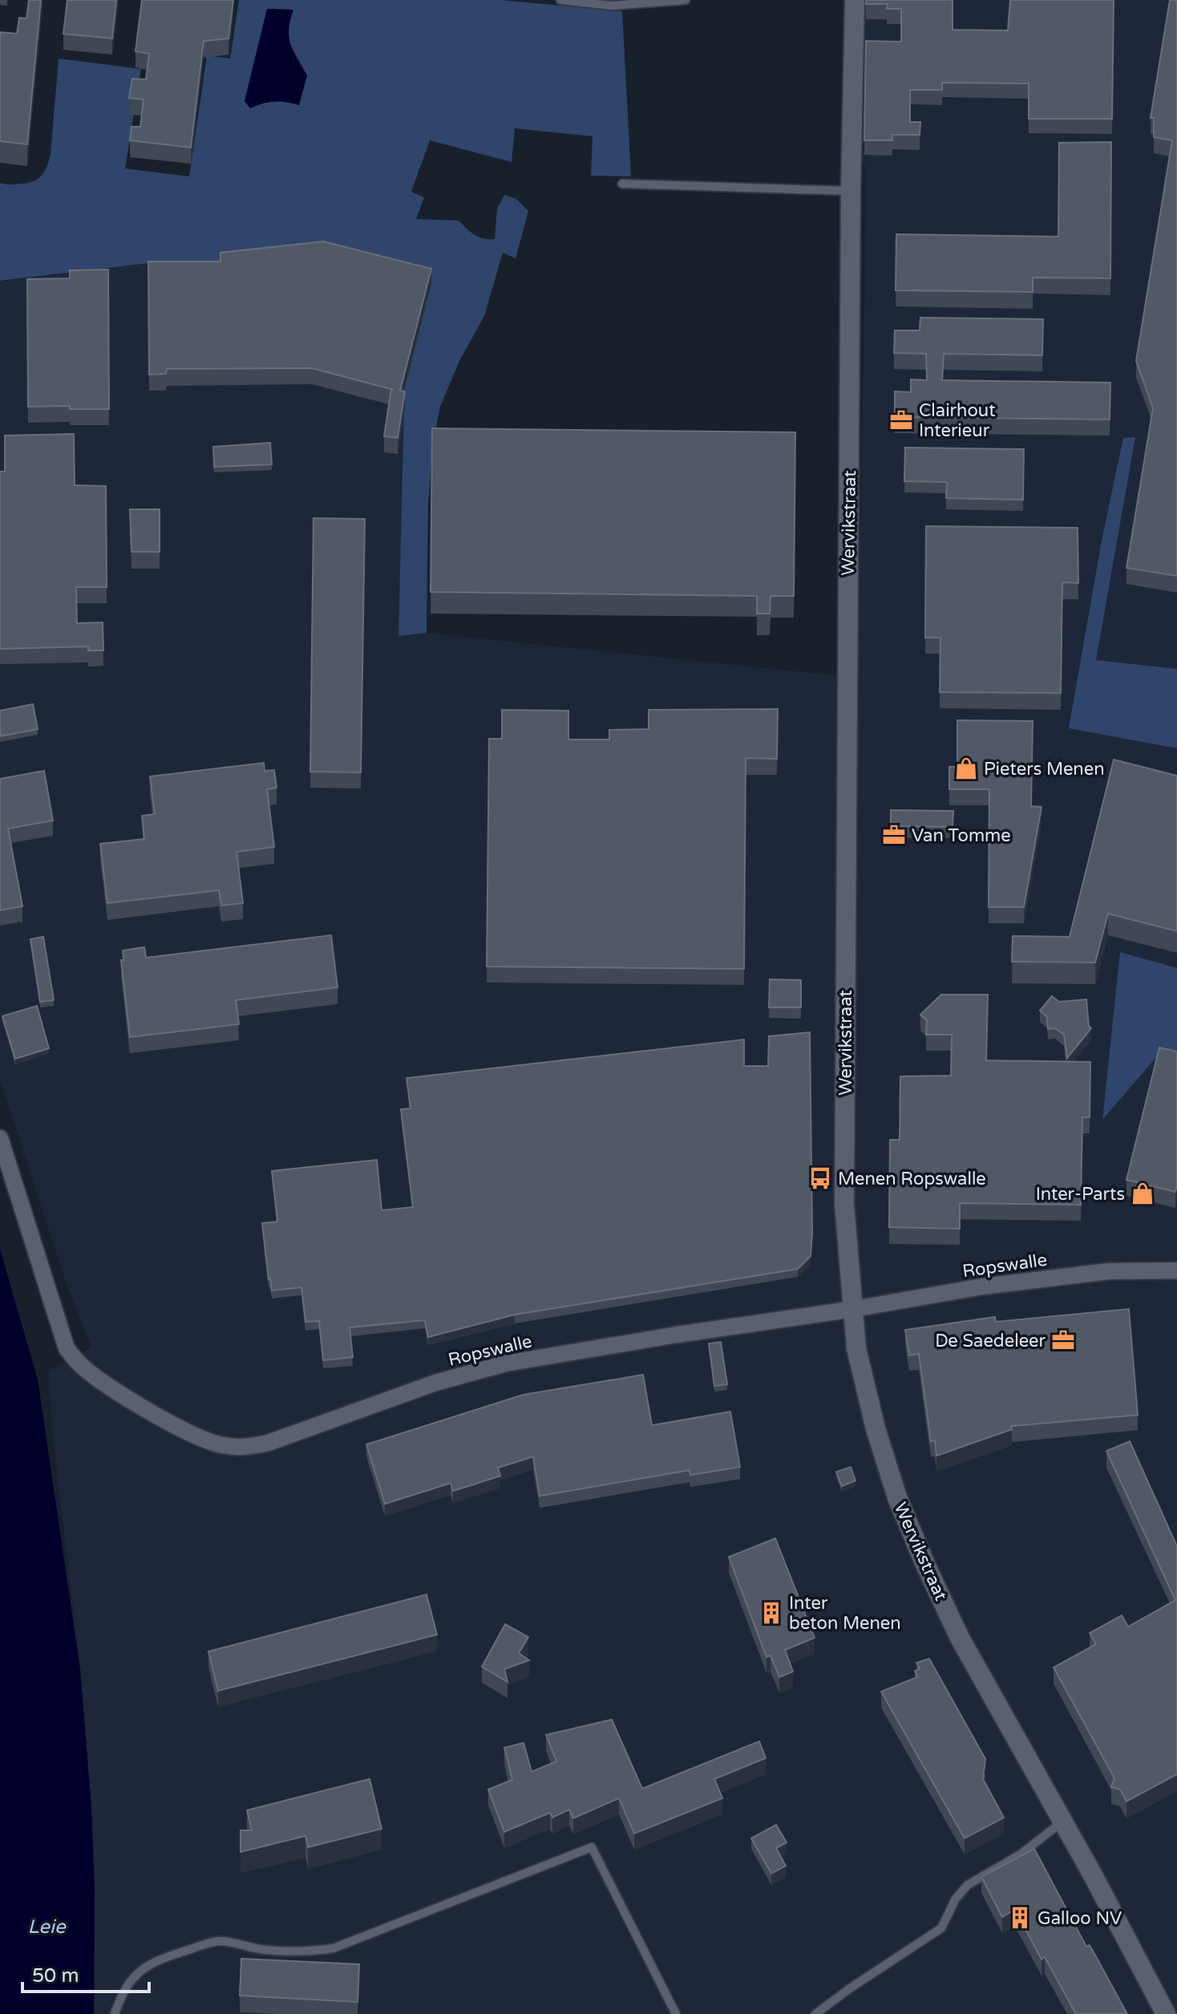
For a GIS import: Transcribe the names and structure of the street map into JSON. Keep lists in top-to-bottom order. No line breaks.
{"streets":{"street":["Wervikstraat","Ropswalle"]},"crossings":[["Wervikstraat","Ropswalle"]],"water":["Leie"],"places":{"office":["Clairhout Interieur","Van Tomme","De Saedeleer"],"shop":["Pieters Menen","Inter-Parts"],"bus stop":["Menen Ropswalle"],"building":["Inter beton Menen","Galloo NV"]},"scale_bar":"50 m"}
